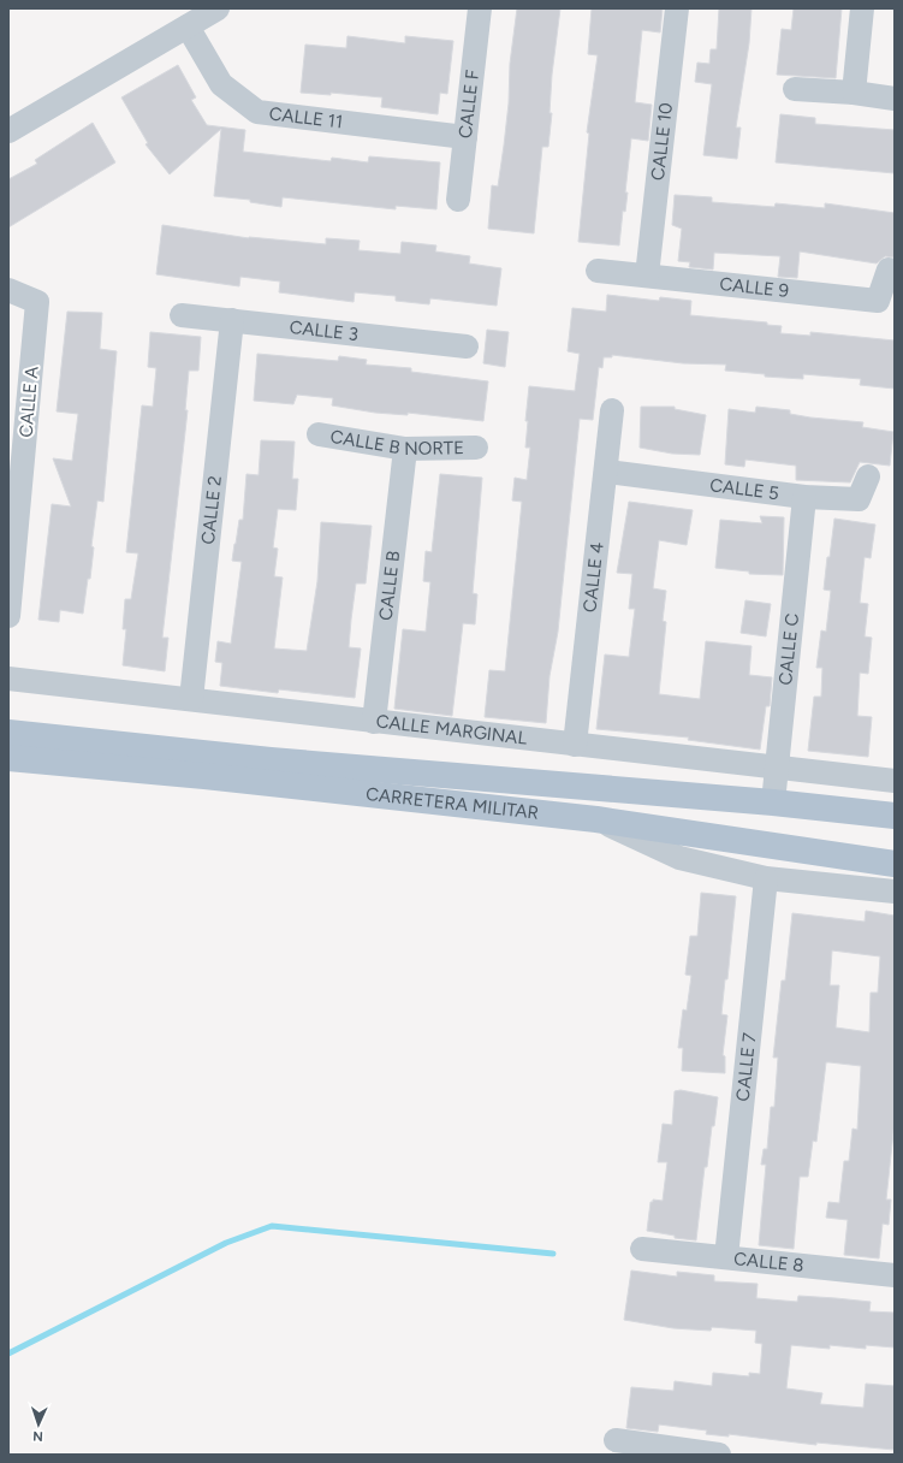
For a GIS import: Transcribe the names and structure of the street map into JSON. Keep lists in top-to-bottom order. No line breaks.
{"streets":{"main road":["CARRETERA MILITAR"],"street":["CALLE F","CALLE 11","CALLE 10","CALLE 9","CALLE 3","CALLE A","CALLE B NORTE","CALLE 5","CALLE 2","CALLE 4","CALLE B","CALLE C","CALLE MARGINAL","CALLE 7","CALLE 8"]},"crossings":[["CALLE F","CALLE 11"],["CALLE 10","CALLE 9"],["CALLE 3","CALLE 2"],["CALLE B NORTE","CALLE B"],["CALLE 5","CALLE 4"],["CALLE 5","CALLE C"],["CALLE 2","CALLE MARGINAL"],["CALLE 4","CALLE MARGINAL"],["CALLE B","CALLE MARGINAL"],["CALLE C","CALLE MARGINAL"],["CALLE C","CARRETERA MILITAR"],["CALLE 7","CALLE 8"]],"north":"bottom"}
